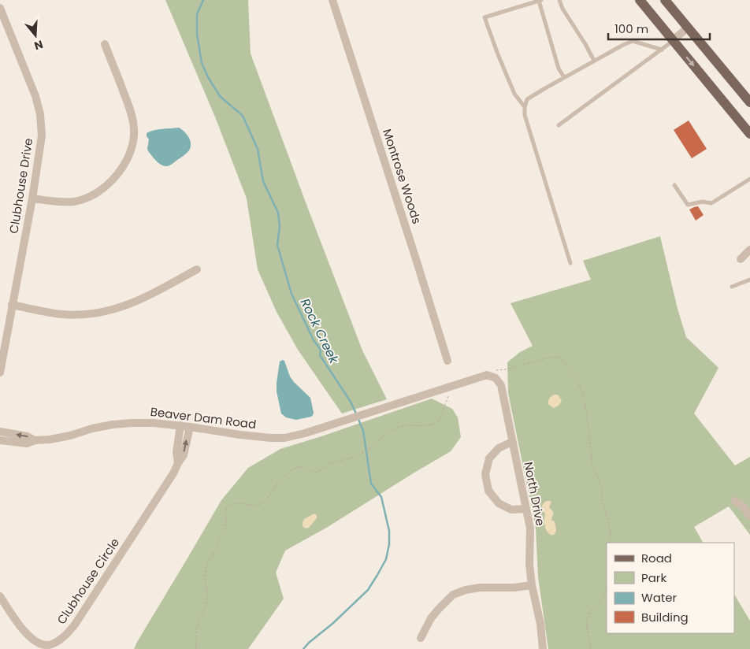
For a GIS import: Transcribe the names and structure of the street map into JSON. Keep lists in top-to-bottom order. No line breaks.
{"streets":{"street":["Montrose Woods","Clubhouse Drive","Beaver Dam Road","North Drive","Clubhouse Circle"]},"crossings":[["Beaver Dam Road","North Drive"],["Beaver Dam Road","Clubhouse Circle"]],"water":["Rock Creek"],"legend":["Road","Park","Water","Building"],"scale_bar":"100 m","north":"bottom"}
